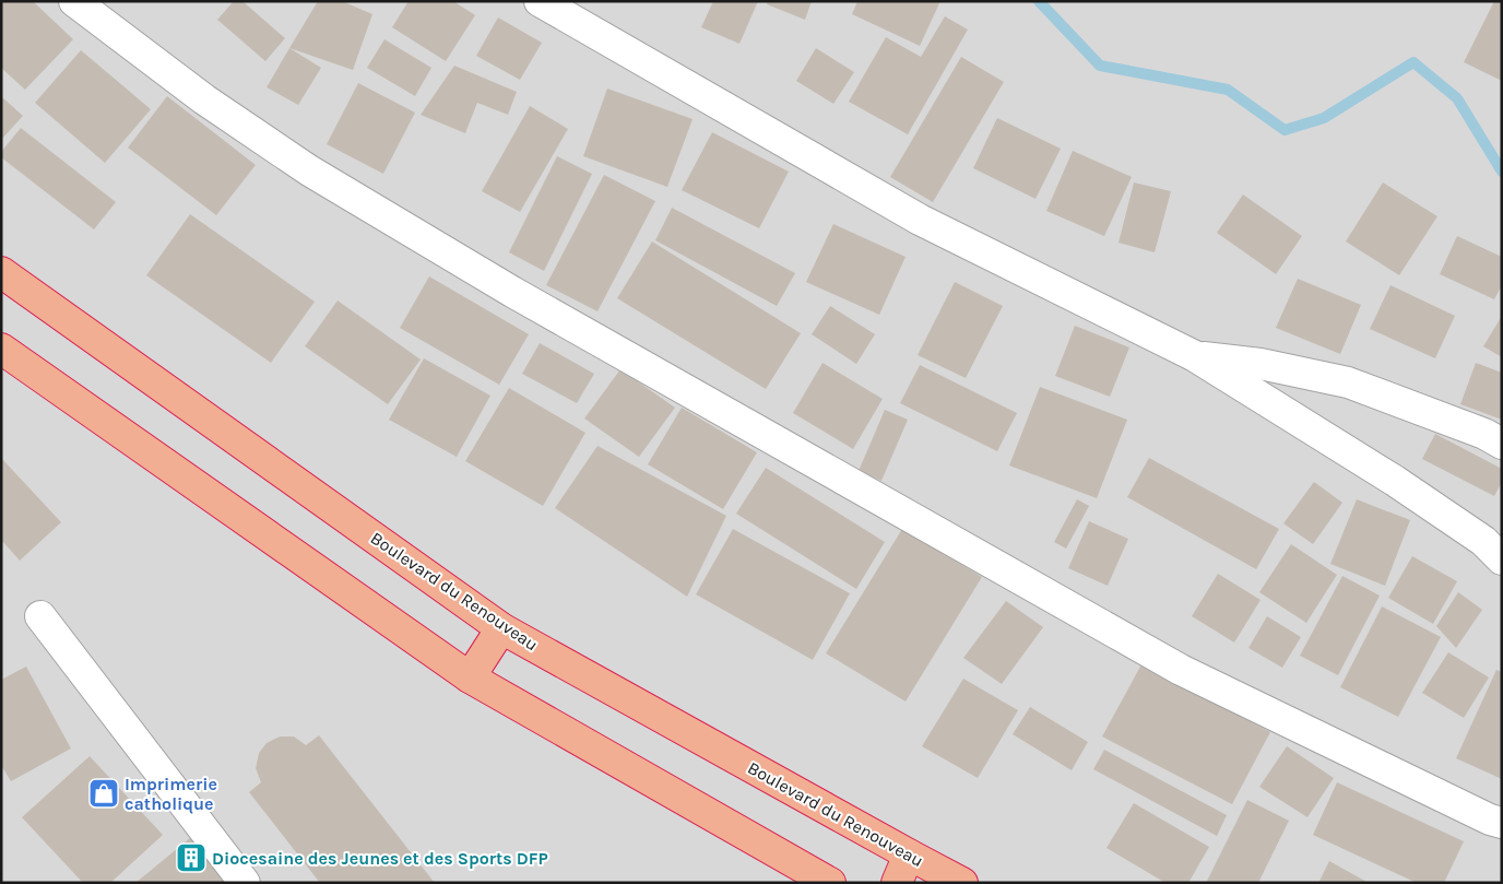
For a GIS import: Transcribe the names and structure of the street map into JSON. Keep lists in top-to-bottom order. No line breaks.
{"streets":{"highway":["Boulevard du Renouveau"]},"places":{"shop":["Imprimerie catholique"],"building":["Diocesaine des Jeunes et des Sports DFP"]}}
